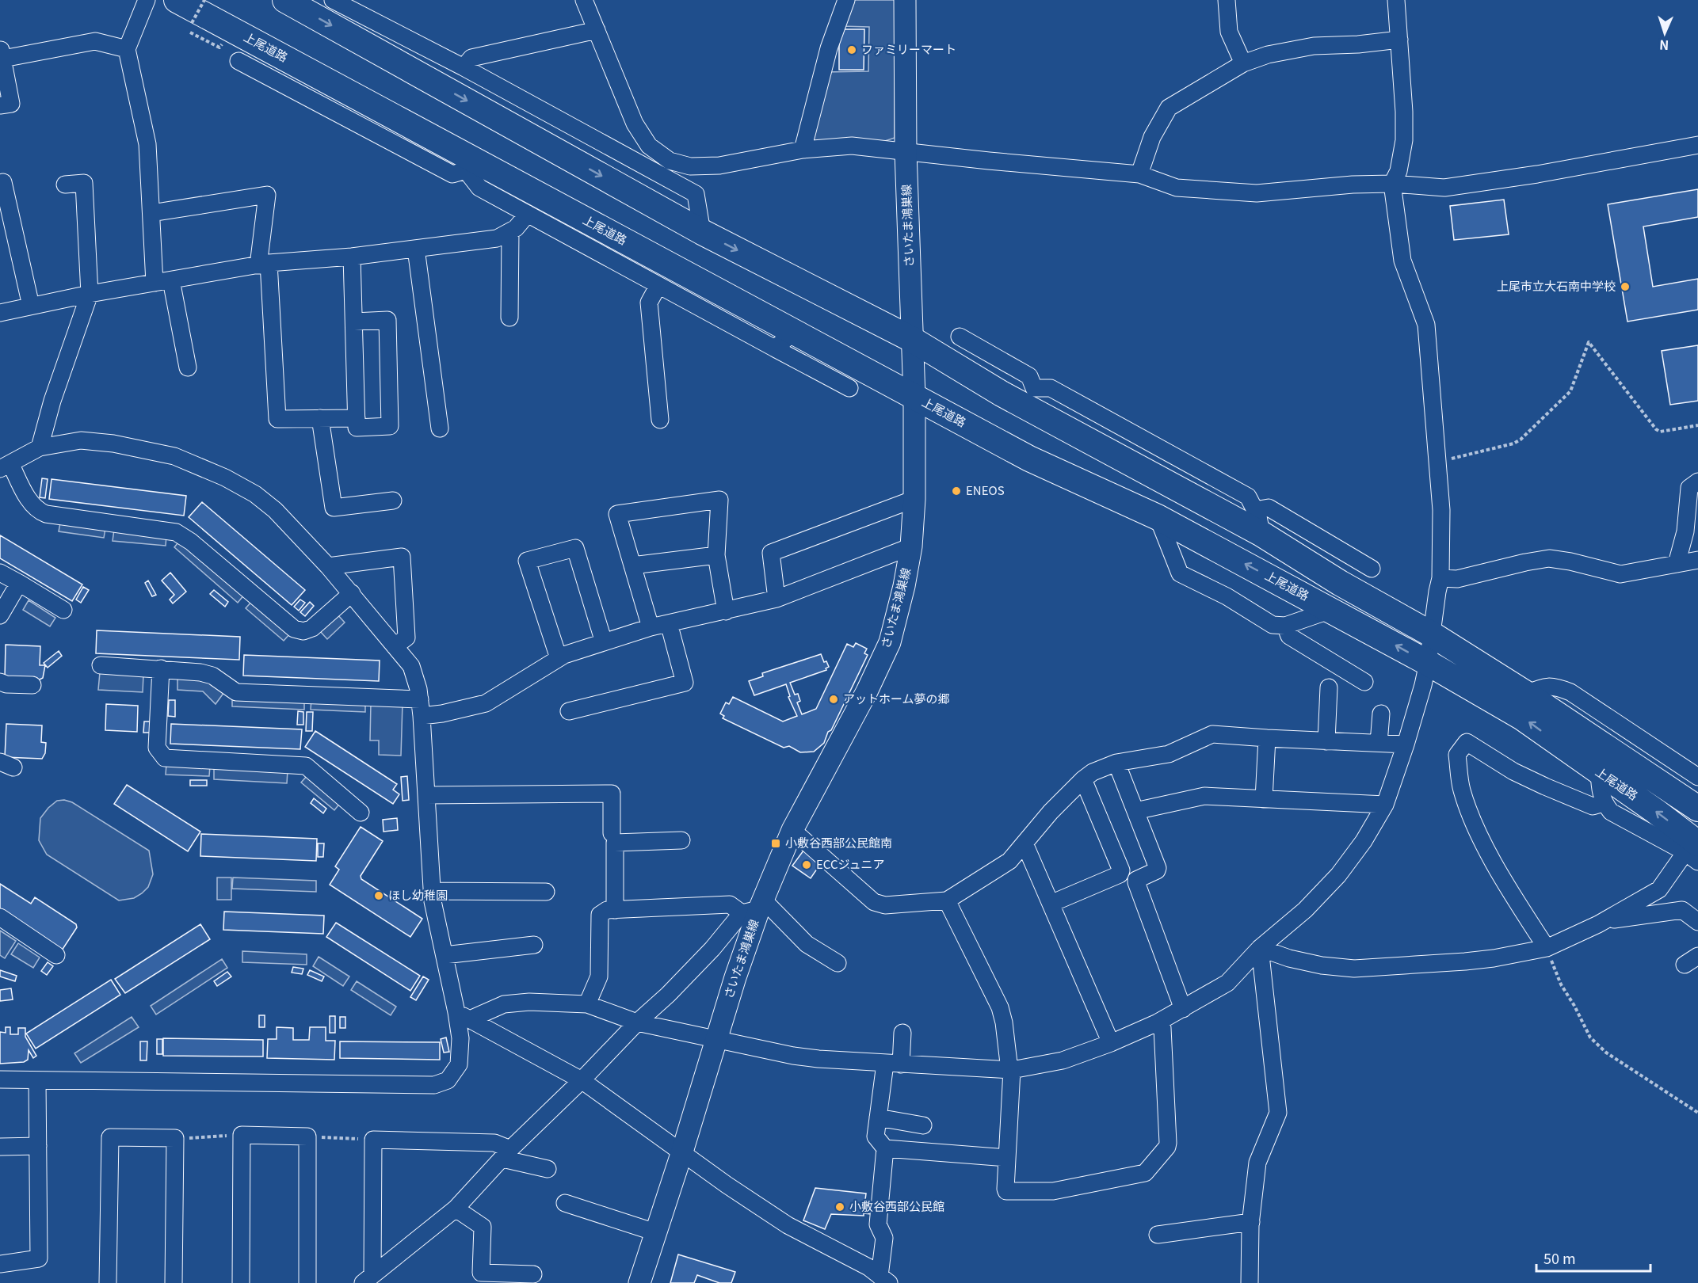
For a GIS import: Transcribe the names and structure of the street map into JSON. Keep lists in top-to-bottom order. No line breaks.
{"streets":{"highway":["上尾道路"],"main road":["さいたま鴻巣線"]},"crossings":[["上尾道路","さいたま鴻巣線"]],"places":{"other":["ファミリーマート","上尾市立大石南中学校","ENEOS","アットホーム夢の郷","ECCジュニア","ほし幼稚園","小敷谷西部公民館"],"transit":["小敷谷西部公民館南"]},"scale_bar":"50 m","north":"bottom"}
